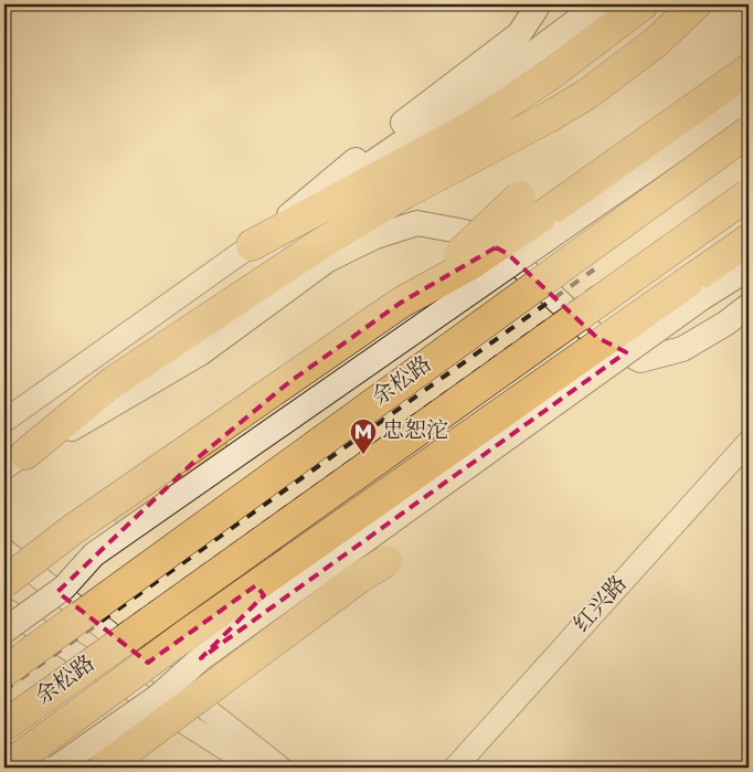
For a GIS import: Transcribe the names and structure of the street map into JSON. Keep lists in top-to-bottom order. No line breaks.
{"streets":{"highway":["余松路"],"street":["红兴路"]},"places":{"metro station":["忠恕沱"]}}
